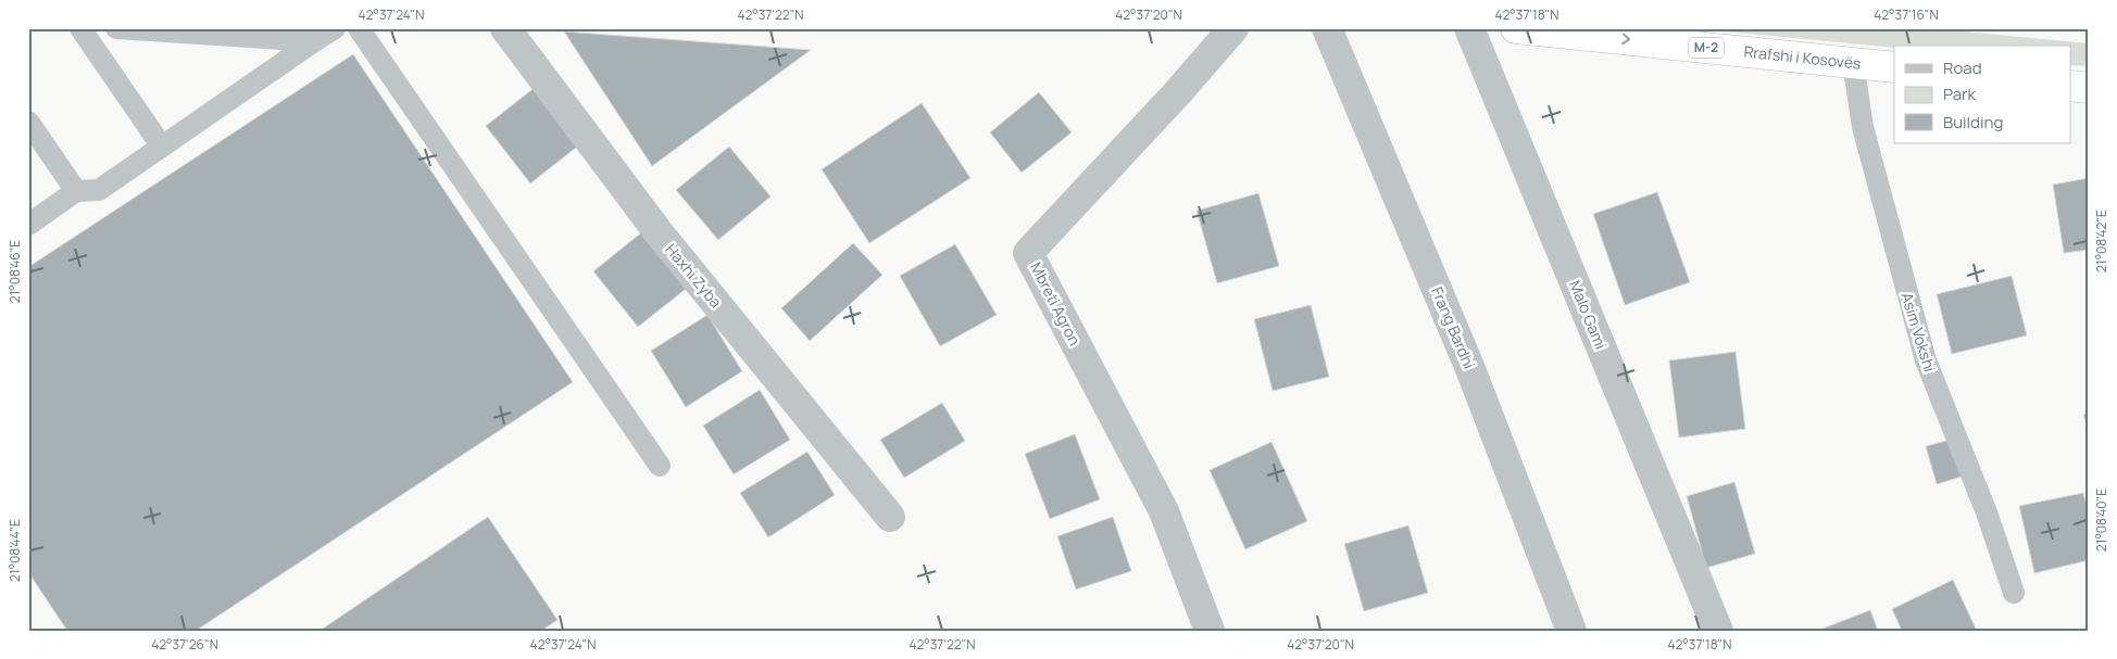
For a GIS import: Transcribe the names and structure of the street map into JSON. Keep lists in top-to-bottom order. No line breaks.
{"streets":{"highway":["M-2","Rrafshi i Kosovës"],"street":["Haxhi Zyba","Mbreti Agron","Malo Gami","Frang Bardhi"],"lane":["Asim Vokshi"]},"crossings":[["Rrafshi i Kosovës","Asim Vokshi"]],"one_way":["Rrafshi i Kosovës"],"legend":["Road","Park","Building"],"coordinates":["42°37'24\"N","42°37'22\"N","42°37'20\"N","42°37'18\"N","42°37'16\"N","21°08'42\"E","21°08'46\"E","21°08'40\"E","21°08'44\"E","42°37'26\"N"]}
